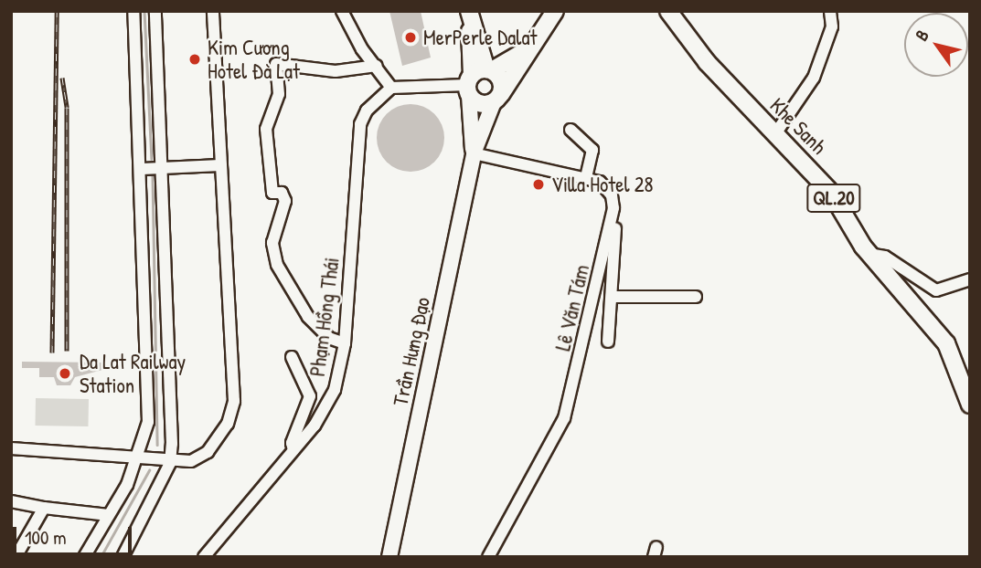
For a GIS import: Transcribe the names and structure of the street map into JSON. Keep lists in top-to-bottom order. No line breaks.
{"streets":{"highway":["Khe Sanh","QL.20"],"main road":["Trần Hưng Đạo"],"street":["Lê Văn Tám","Phạm Hồng Thái"]},"places":["MerPerle Dalat","Kim Cương Hotel Đà Lạt","Villa Hotel 28","Da Lat Railway Station"],"scale_bar":"100 m","north":"top left"}
